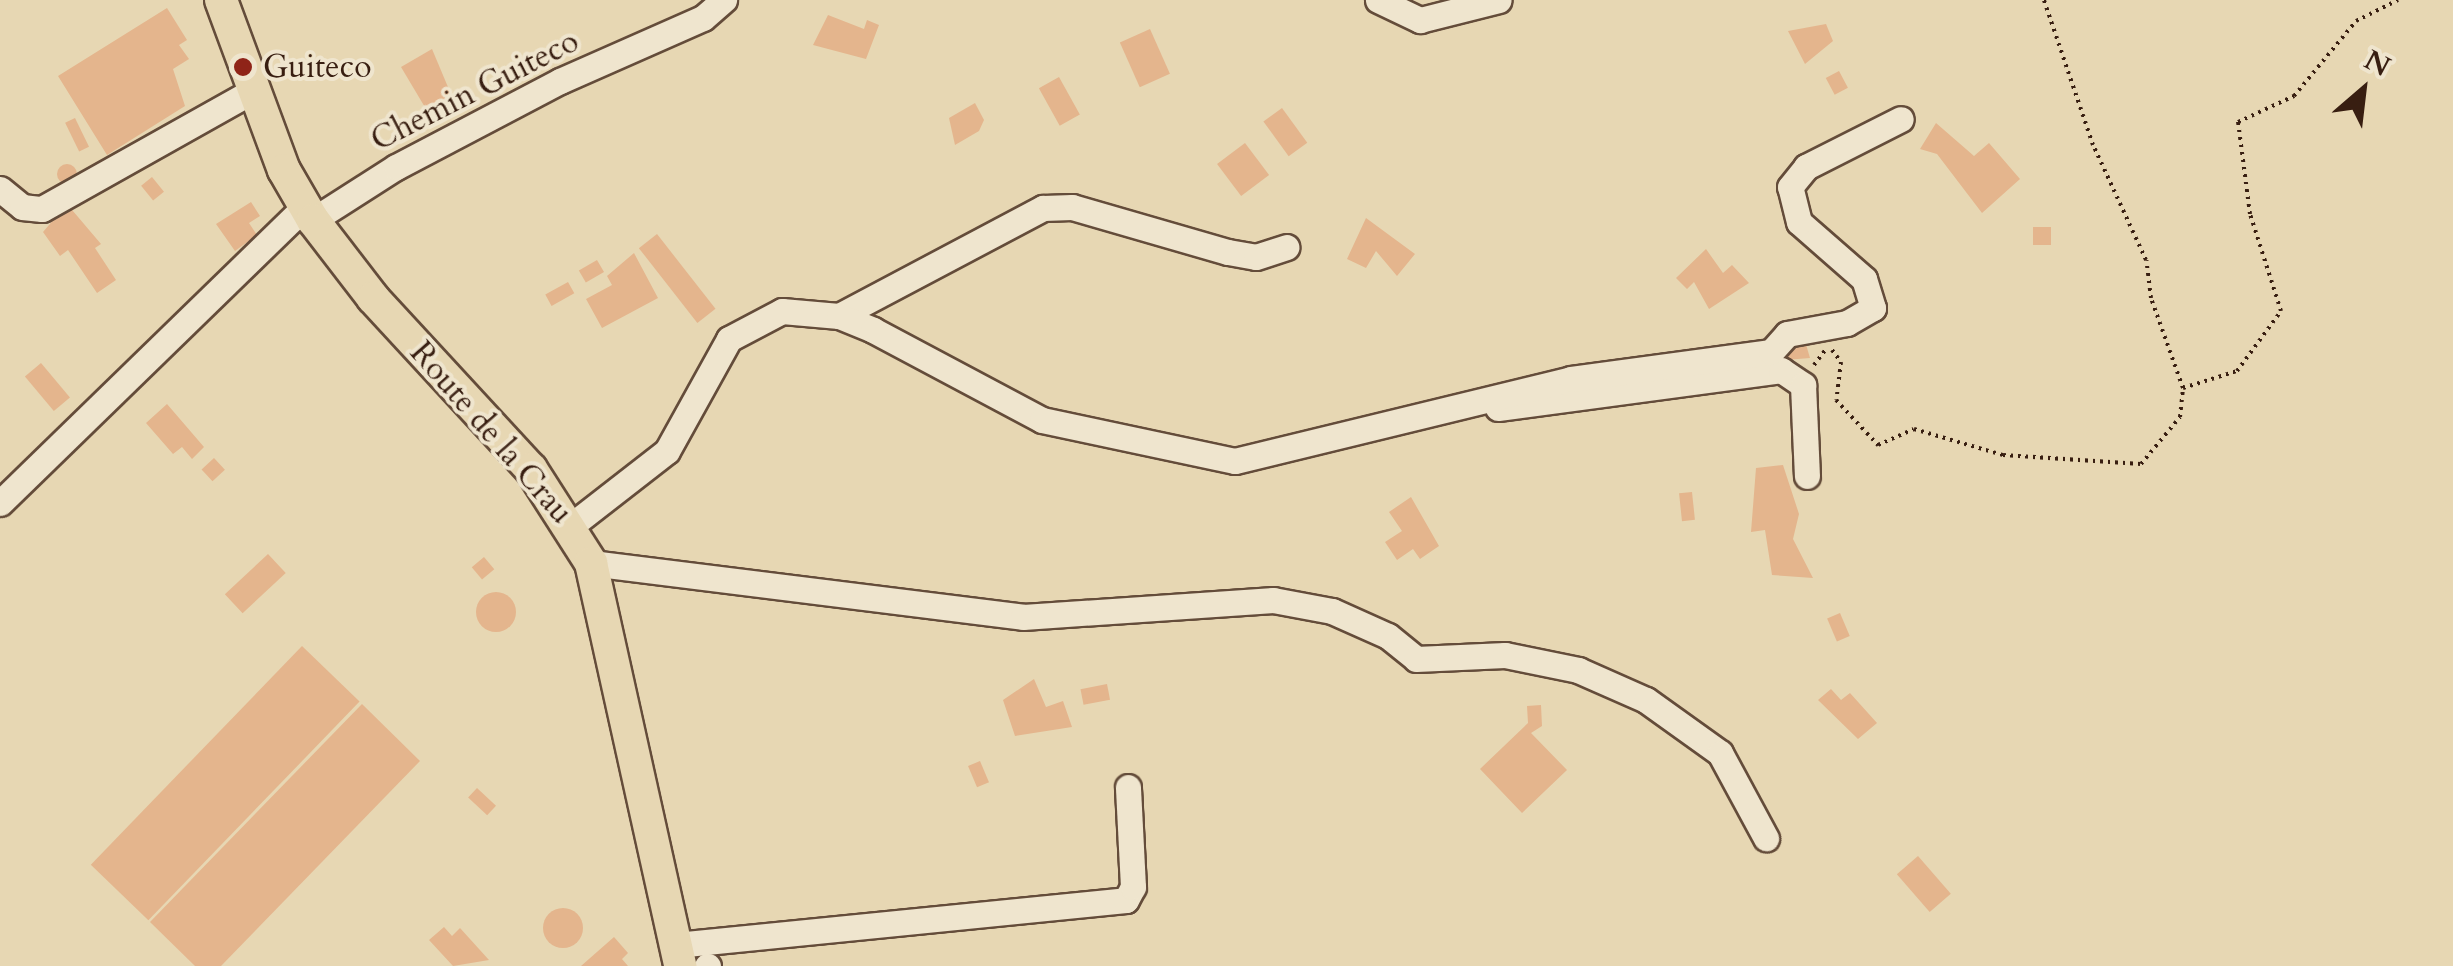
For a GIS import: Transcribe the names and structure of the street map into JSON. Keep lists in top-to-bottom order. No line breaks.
{"streets":{"main road":["Route de la Crau"],"street":["Chemin Guiteco"]},"crossings":[["Chemin Guiteco","Route de la Crau"]],"places":["Guiteco"],"north":"top right"}
